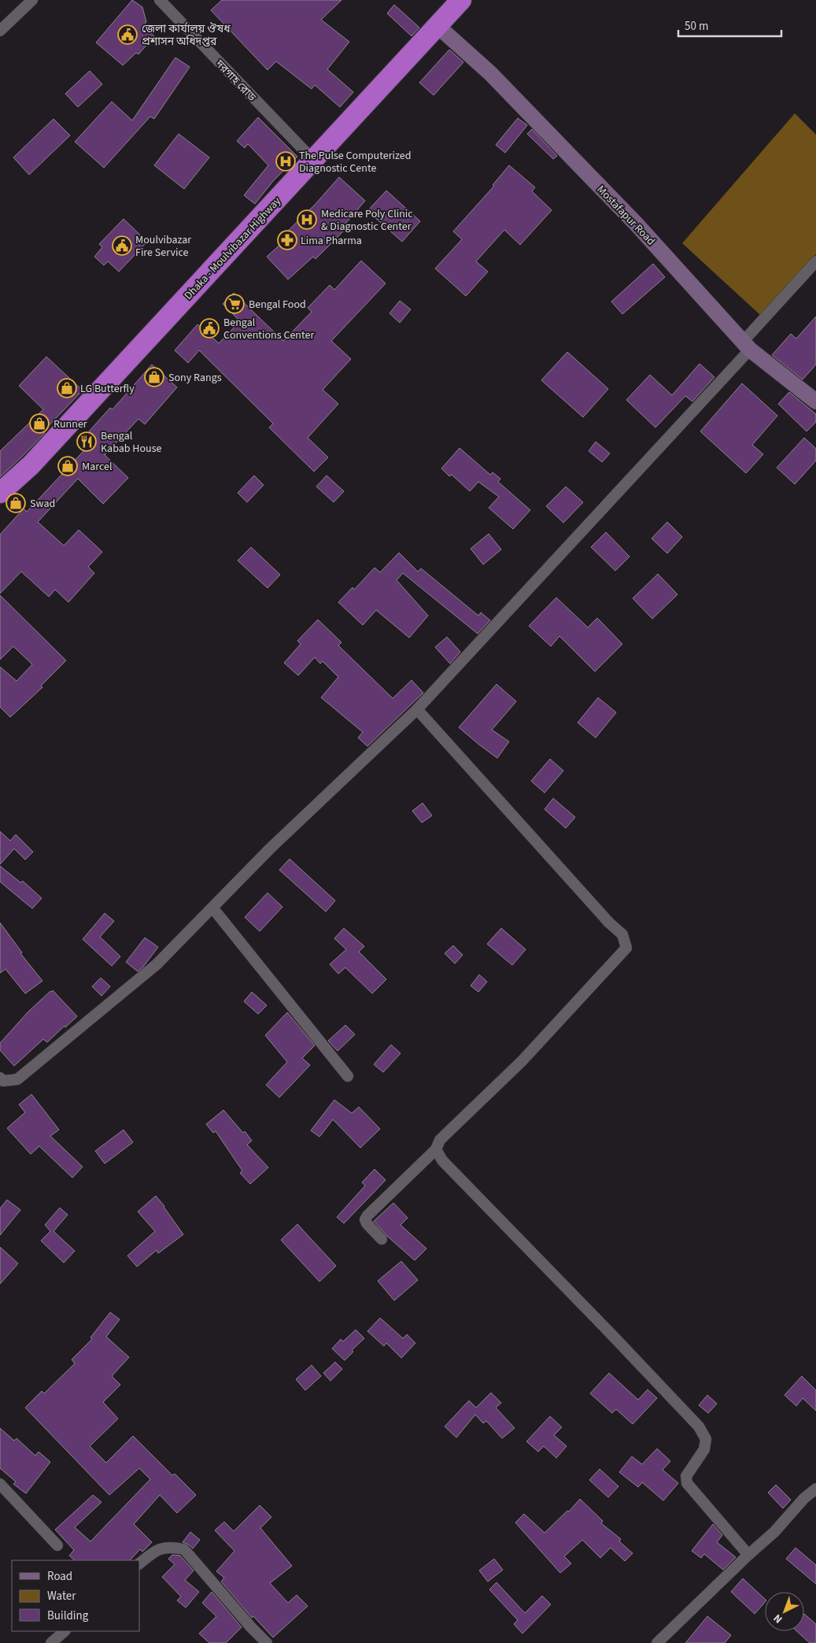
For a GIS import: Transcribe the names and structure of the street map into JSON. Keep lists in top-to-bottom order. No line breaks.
{"streets":{"highway":["Dhaka - Moulvibazar Highway"],"street":["দরগাহ রোড","Mostafapur Road"]},"crossings":[["দরগাহ রোড","Dhaka - Moulvibazar Highway"],["Mostafapur Road","Dhaka - Moulvibazar Highway"]],"places":{"public building":["জেলা কার্যালয় ঔষধ প্রশাসন অধিদপ্তর","Moulvibazar Fire Service","Bengal Conventions Center"],"hospital":["The Pulse Computerized Diagnostic Cente","Medicare Poly Clinic & Diagnostic Center"],"pharmacy":["Lima Pharma"],"supermarket":["Bengal Food"],"shop":["Sony Rangs","LG Butterfly","Runner","Marcel","Swad"],"restaurant":["Bengal Kabab House"]},"legend":["Road","Water","Building"],"scale_bar":"50 m","north":"bottom left"}
